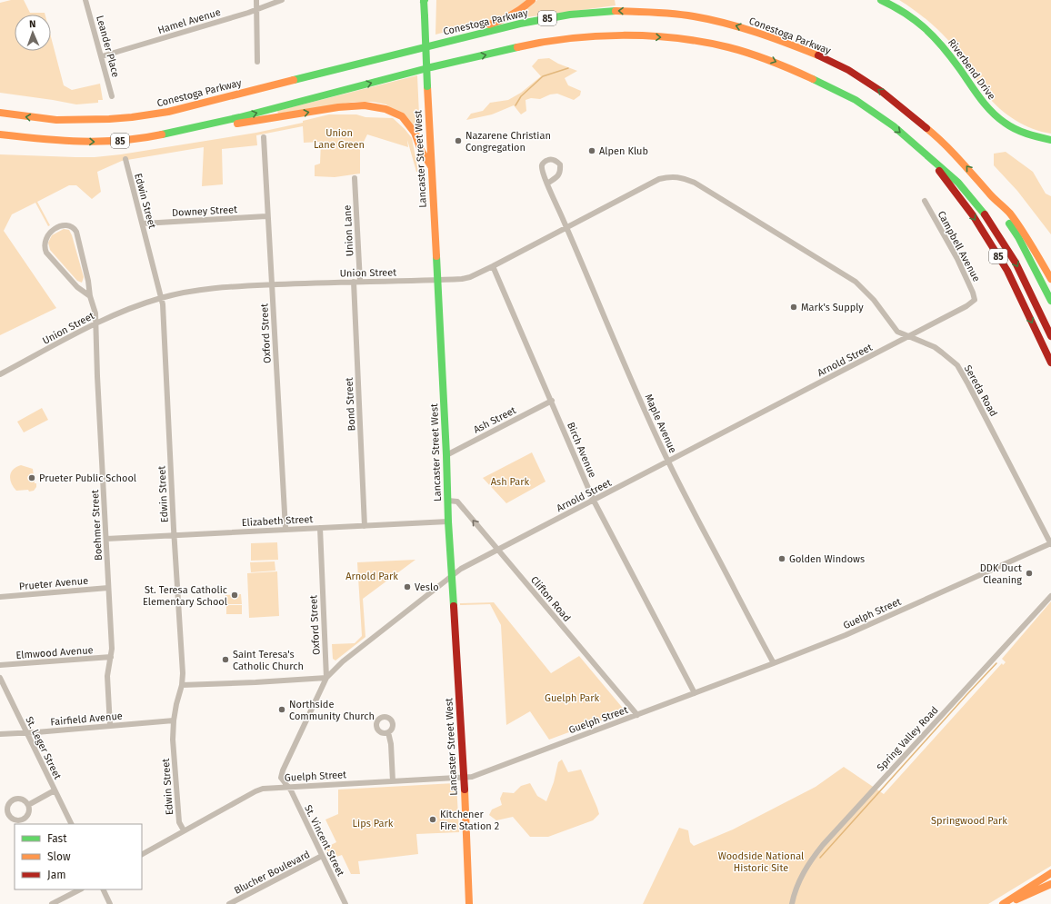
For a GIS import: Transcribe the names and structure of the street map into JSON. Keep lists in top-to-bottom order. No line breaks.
{"streets":{"main road":["85","Conestoga Parkway","Riverbend Drive","Lancaster Street West"],"street":["Hamel Avenue","Leander Place","Edwin Street","Downey Street","Union Lane","Campbell Avenue","Union Street","Oxford Street","Arnold Street","Sereda Road","Bond Street","Ash Street","Maple Avenue","Birch Avenue","Elizabeth Street","Boehmer Street","Prueter Avenue","Clifton Road","Guelph Street","Elmwood Avenue","Fairfield Avenue","Spring Valley Road","St. Leger Street","St. Vincent Street","Blucher Boulevard"]},"crossings":[["Hamel Avenue","Leander Place"],["Lancaster Street West","Union Street"],["Lancaster Street West","Arnold Street"],["Lancaster Street West","Ash Street"],["Lancaster Street West","Elizabeth Street"],["Lancaster Street West","Clifton Road"],["Lancaster Street West","Guelph Street"],["Edwin Street","Downey Street"],["Edwin Street","Union Street"],["Edwin Street","Elizabeth Street"],["Edwin Street","Guelph Street"],["Edwin Street","Fairfield Avenue"],["Downey Street","Oxford Street"],["Union Lane","Union Street"],["Campbell Avenue","Arnold Street"],["Union Street","Oxford Street"],["Union Street","Sereda Road"],["Union Street","Bond Street"],["Union Street","Maple Avenue"],["Union Street","Birch Avenue"],["Union Street","Boehmer Street"],["Oxford Street","Arnold Street"],["Oxford Street","Elizabeth Street"],["Arnold Street","Sereda Road"],["Arnold Street","Maple Avenue"],["Arnold Street","Birch Avenue"],["Arnold Street","Clifton Road"],["Arnold Street","Guelph Street"],["Arnold Street","St. Vincent Street"],["Sereda Road","Guelph Street"],["Bond Street","Elizabeth Street"],["Ash Street","Birch Avenue"],["Maple Avenue","Guelph Street"],["Birch Avenue","Guelph Street"],["Elizabeth Street","Boehmer Street"],["Boehmer Street","Prueter Avenue"],["Boehmer Street","Elmwood Avenue"],["Boehmer Street","Fairfield Avenue"],["Clifton Road","Guelph Street"],["Guelph Street","St. Vincent Street"],["Fairfield Avenue","St. Leger Street"],["St. Vincent Street","Blucher Boulevard"]],"parks":["Union Lane Green","Ash Park","Arnold Park","Guelph Park","Springwood Park","Lips Park","Woodside National Historic Site"],"places":["Nazarene Christian Congregation","Alpen Klub","Mark's Supply","Prueter Public School","Golden Windows","DDK Duct Cleaning","Veslo","St. Teresa Catholic Elementary School","Saint Teresa's Catholic Church","Northside Community Church","Kitchener Fire Station 2"],"legend":["Fast","Slow","Jam"],"north":"top"}
